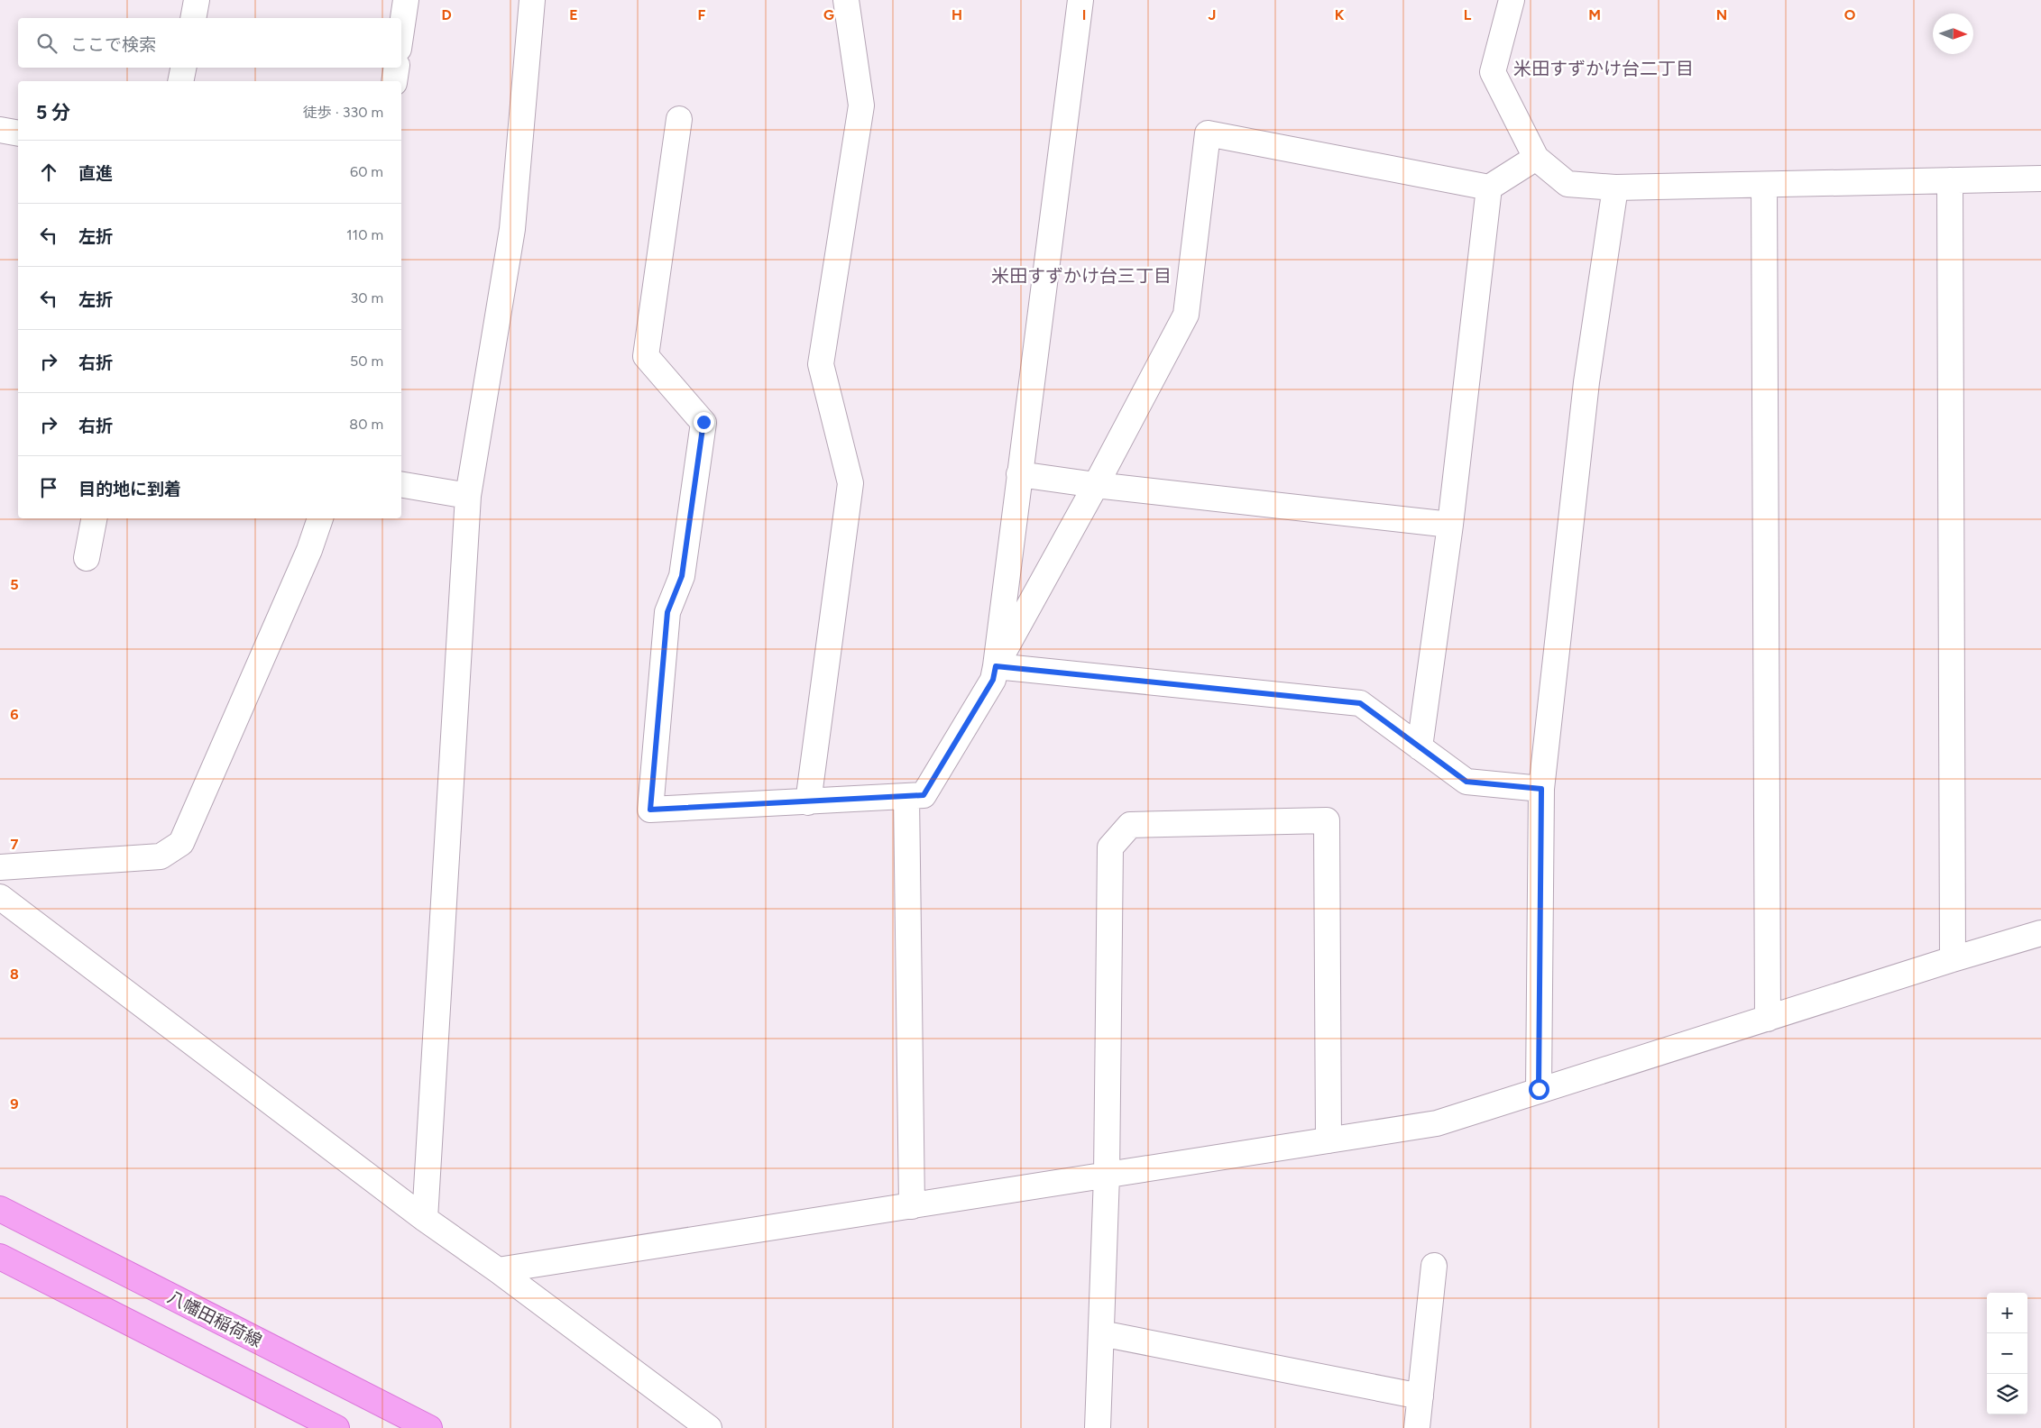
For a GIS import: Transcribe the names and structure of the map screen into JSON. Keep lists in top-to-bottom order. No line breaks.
{"streets":{"main road":["八幡田稲荷線"]},"districts":["米田すずかけ台二丁目","米田すずかけ台三丁目"],"north":"right","page":{"search":"ここで検索","heading":["5 分","徒歩 · 330 m"],"list":[["直進","60 m"],["左折","110 m"],["左折","30 m"],["右折","50 m"],["右折","80 m"],"目的地に到着"],"map_buttons":["+","−"]},"grid":{"columns":["D","E","F","G","H","I","J","K","L","M","N","O"],"rows":["5","6","7","8","9"]}}
